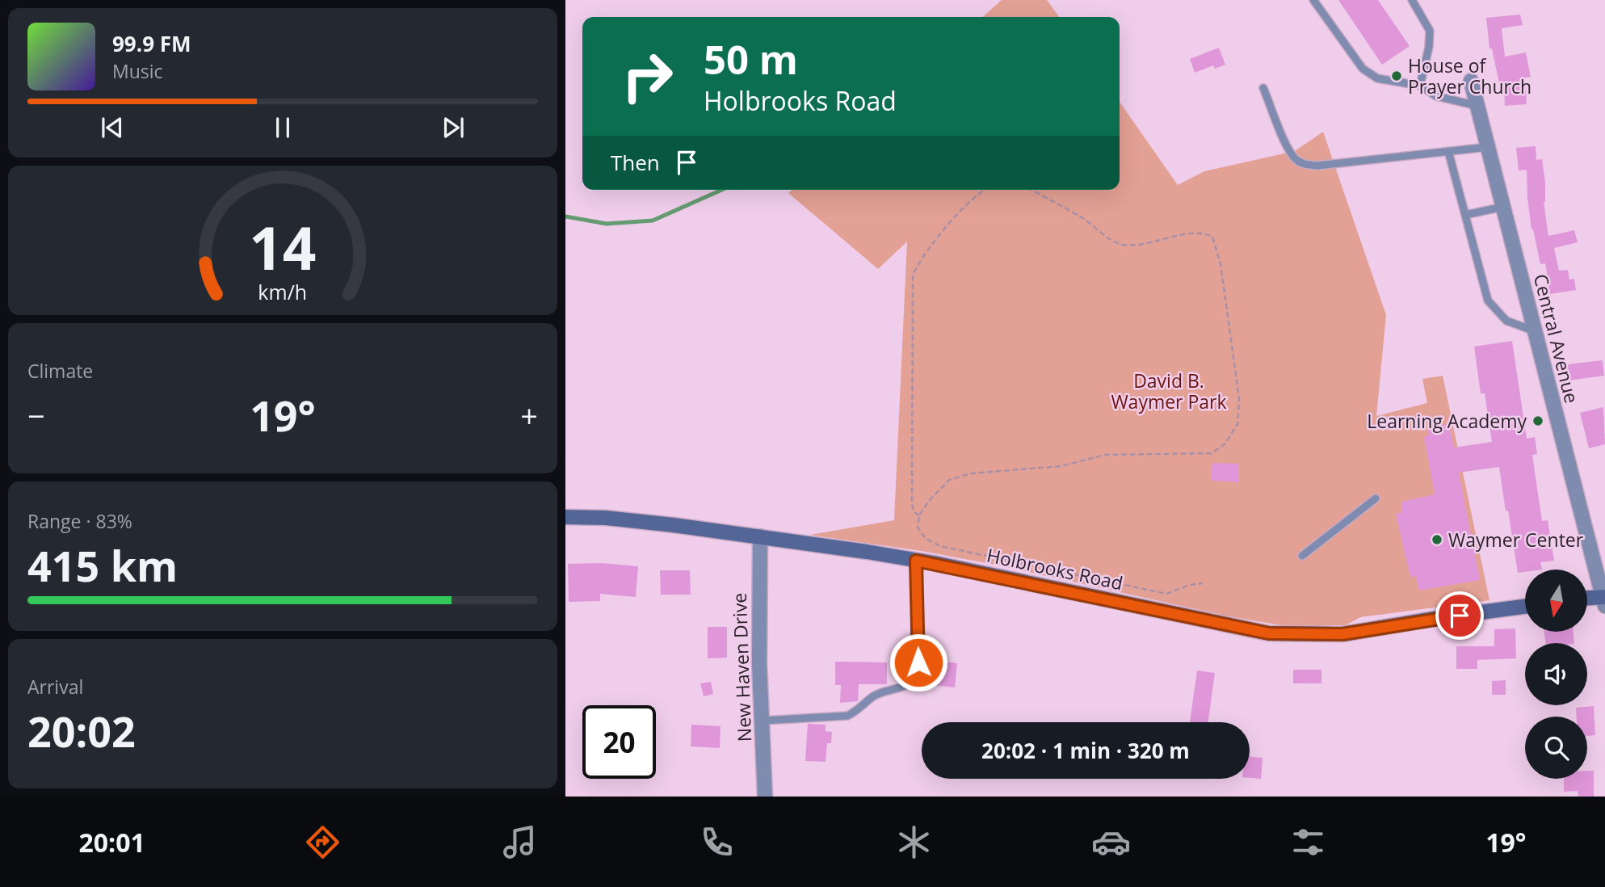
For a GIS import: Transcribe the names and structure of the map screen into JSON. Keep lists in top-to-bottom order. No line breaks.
{"streets":{"street":["Central Avenue","Holbrooks Road","New Haven Drive"]},"crossings":[["Holbrooks Road","New Haven Drive"]],"parks":["David B. Waymer Park"],"places":["House of Prayer Church","Learning Academy","Waymer Center"],"north":"bottom","page":{"turn":["50 m","Holbrooks Road"],"song":["99.9 FM","Music"],"then":"Then","tile":["Climate",["Range · 83%","415 km"],["Arrival","20:02"]],"heat":["−","19°","+"],"limit":"20","trip":"20:02 · 1 min · 320 m","tabs":["20:01","19°"],"gauge":["14","km/h"]}}
